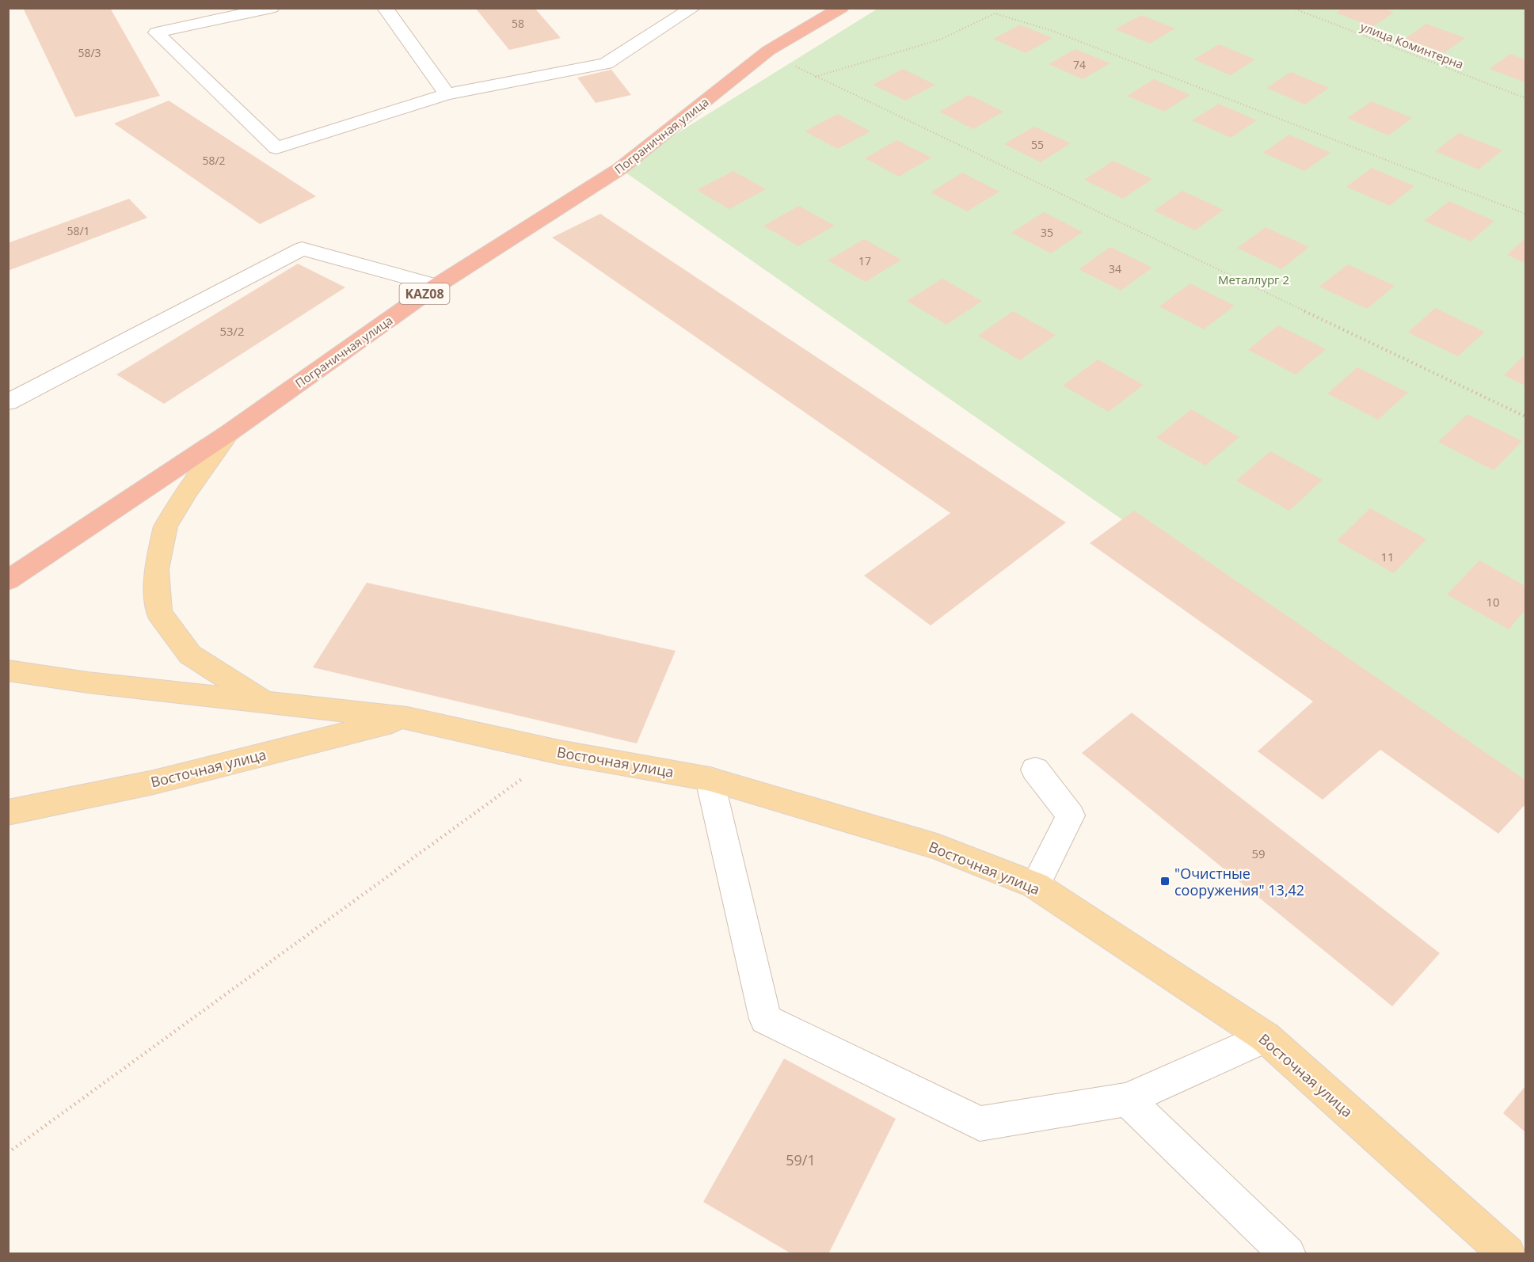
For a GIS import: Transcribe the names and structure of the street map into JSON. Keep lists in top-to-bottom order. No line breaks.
{"streets":{"highway":["Пограничная улица","KAZ08"],"main road":["Восточная улица"],"path":["улица Коминтерна"]},"parks":["Металлург 2"],"places":{"transit":["\"Очистные сооружения\" 13,42"]},"house_numbers":["58","58/3","74","55","58/2","58/1","35","17","34","53/2","11","10","59","59/1"]}
